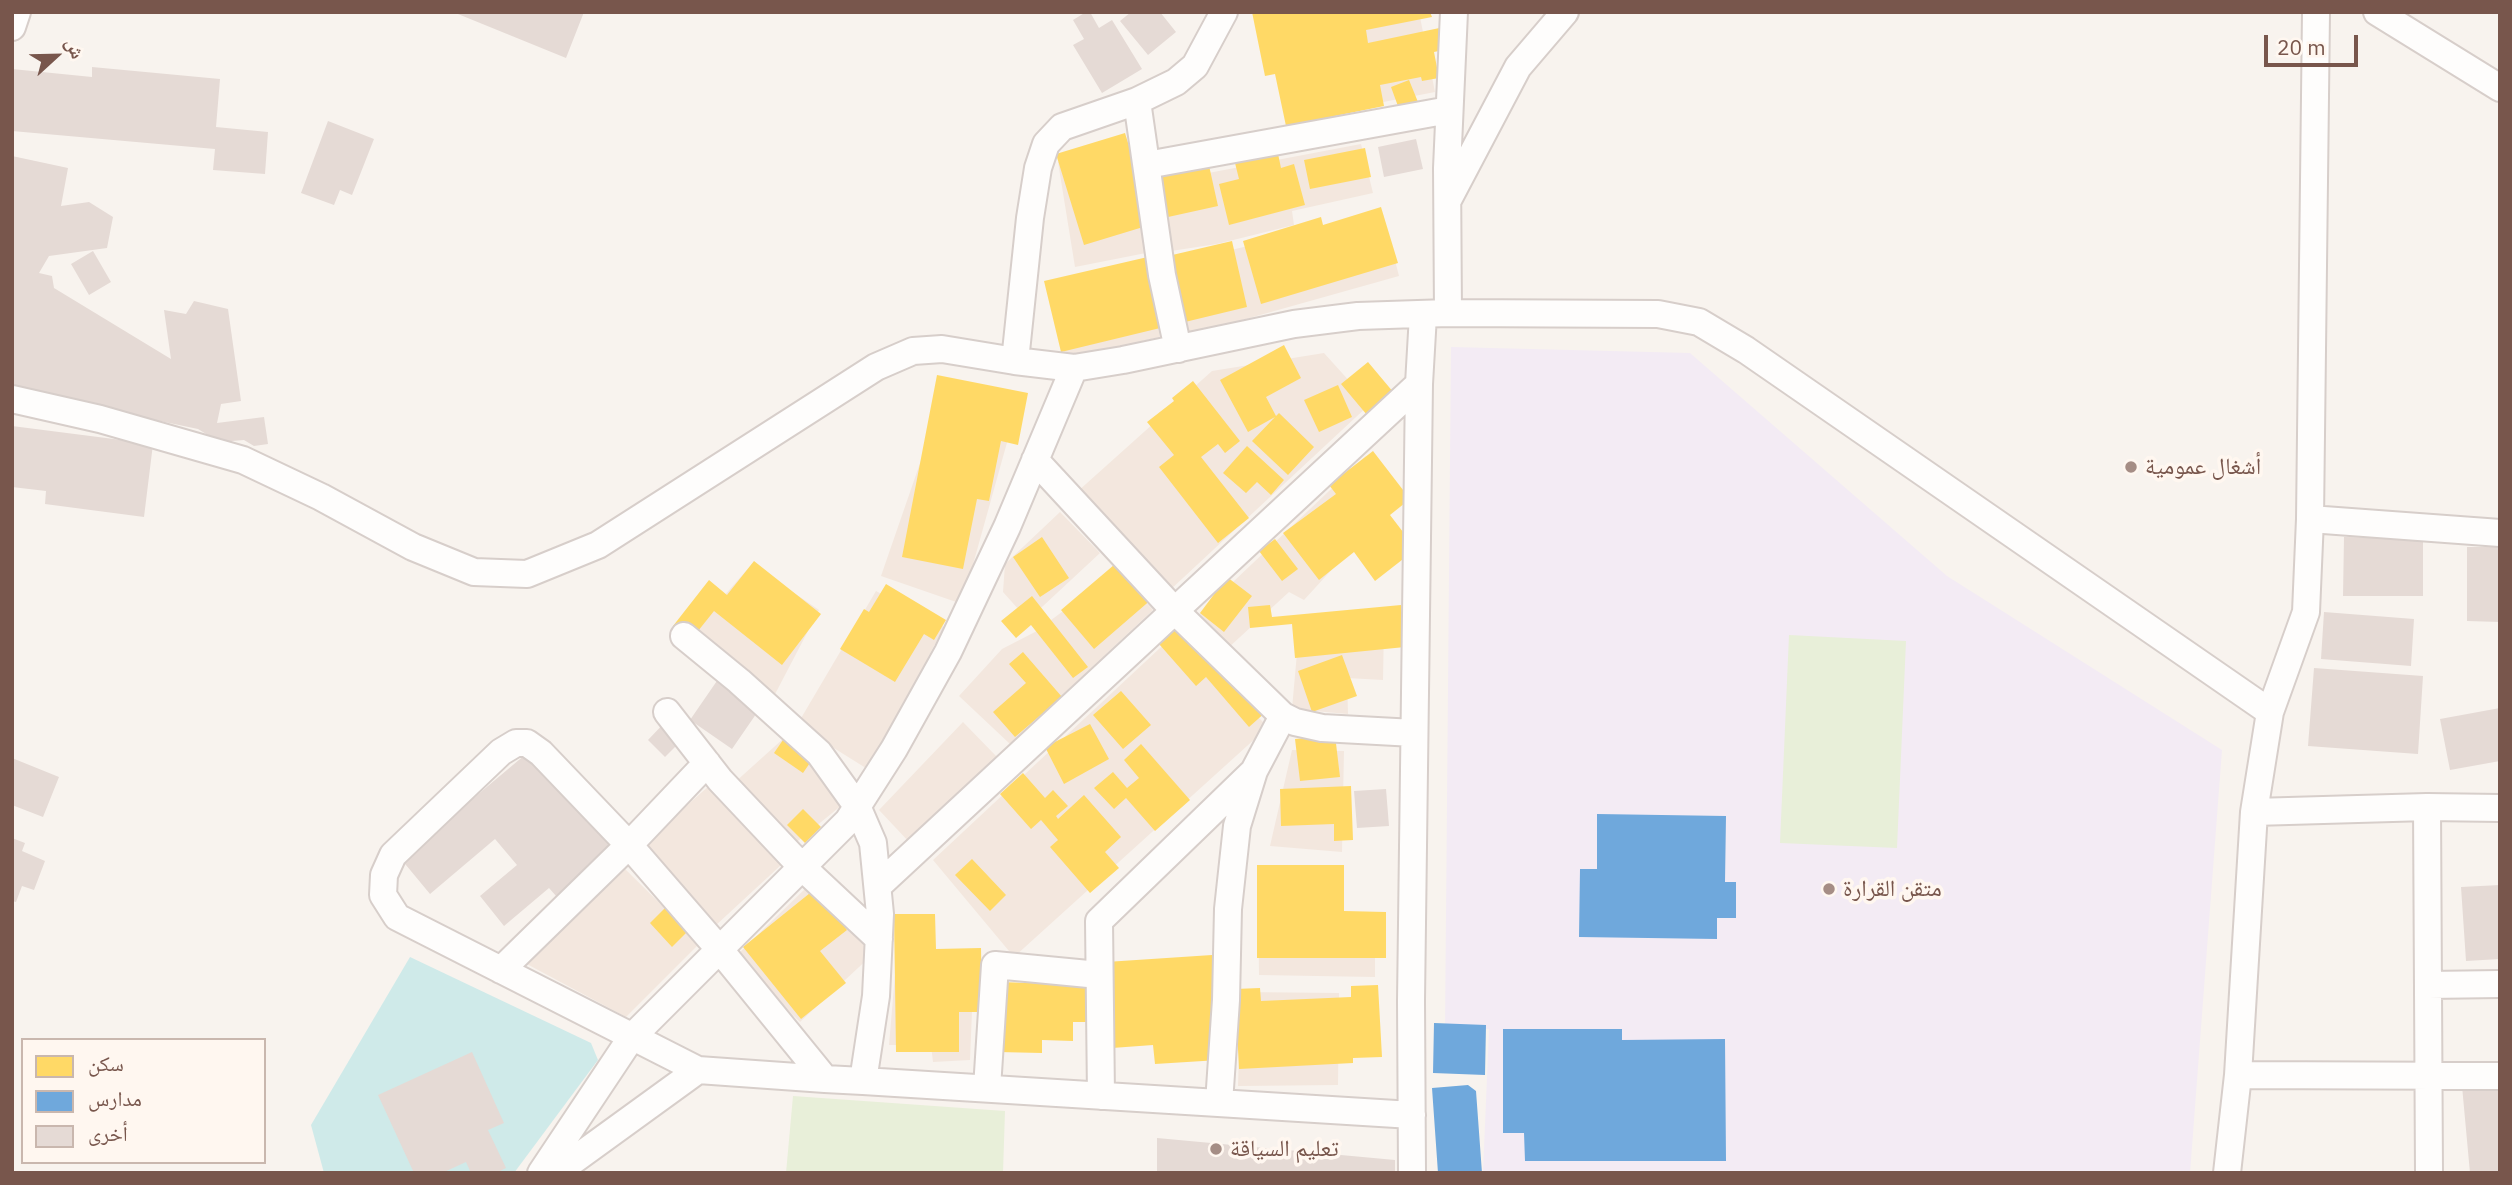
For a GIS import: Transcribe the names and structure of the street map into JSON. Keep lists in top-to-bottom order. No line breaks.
{"places":["أشغال عمومية","متقن القرارة","تعليم السياقة"],"legend":["سكن","مدارس","أخرى"],"scale_bar":"20 m","north":"right"}
